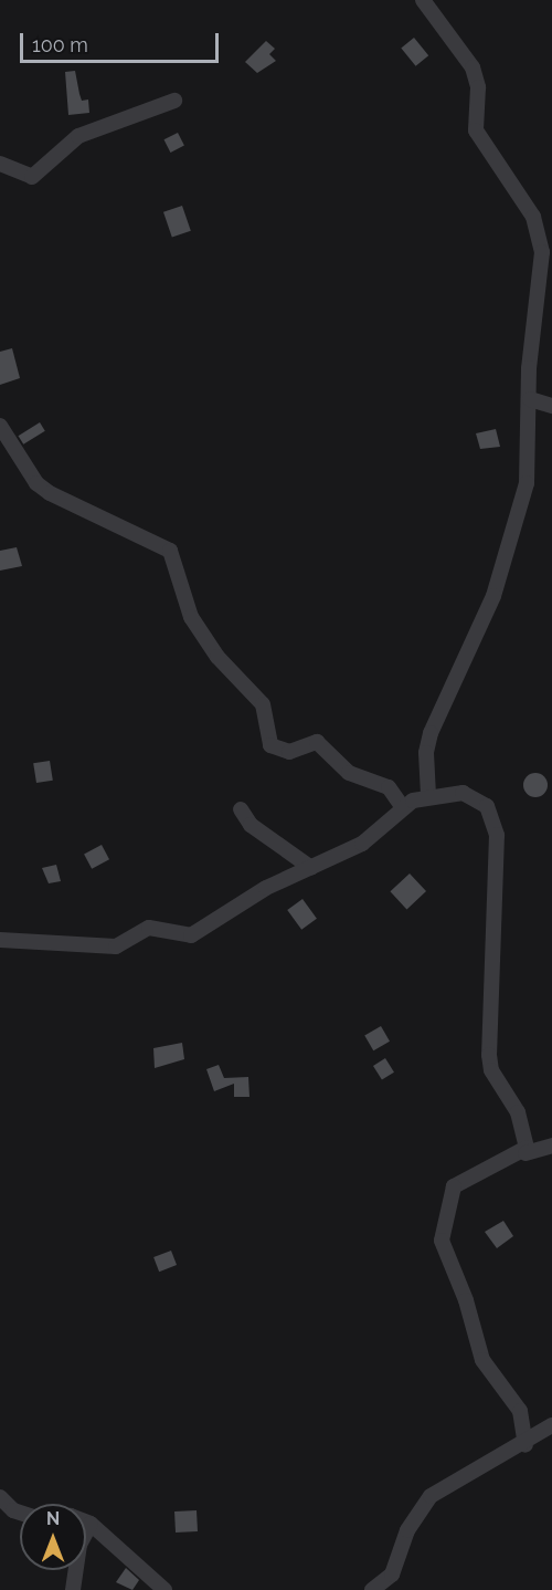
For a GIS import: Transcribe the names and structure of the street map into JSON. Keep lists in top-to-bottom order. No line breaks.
{"scale_bar":"100 m","north":"top"}
